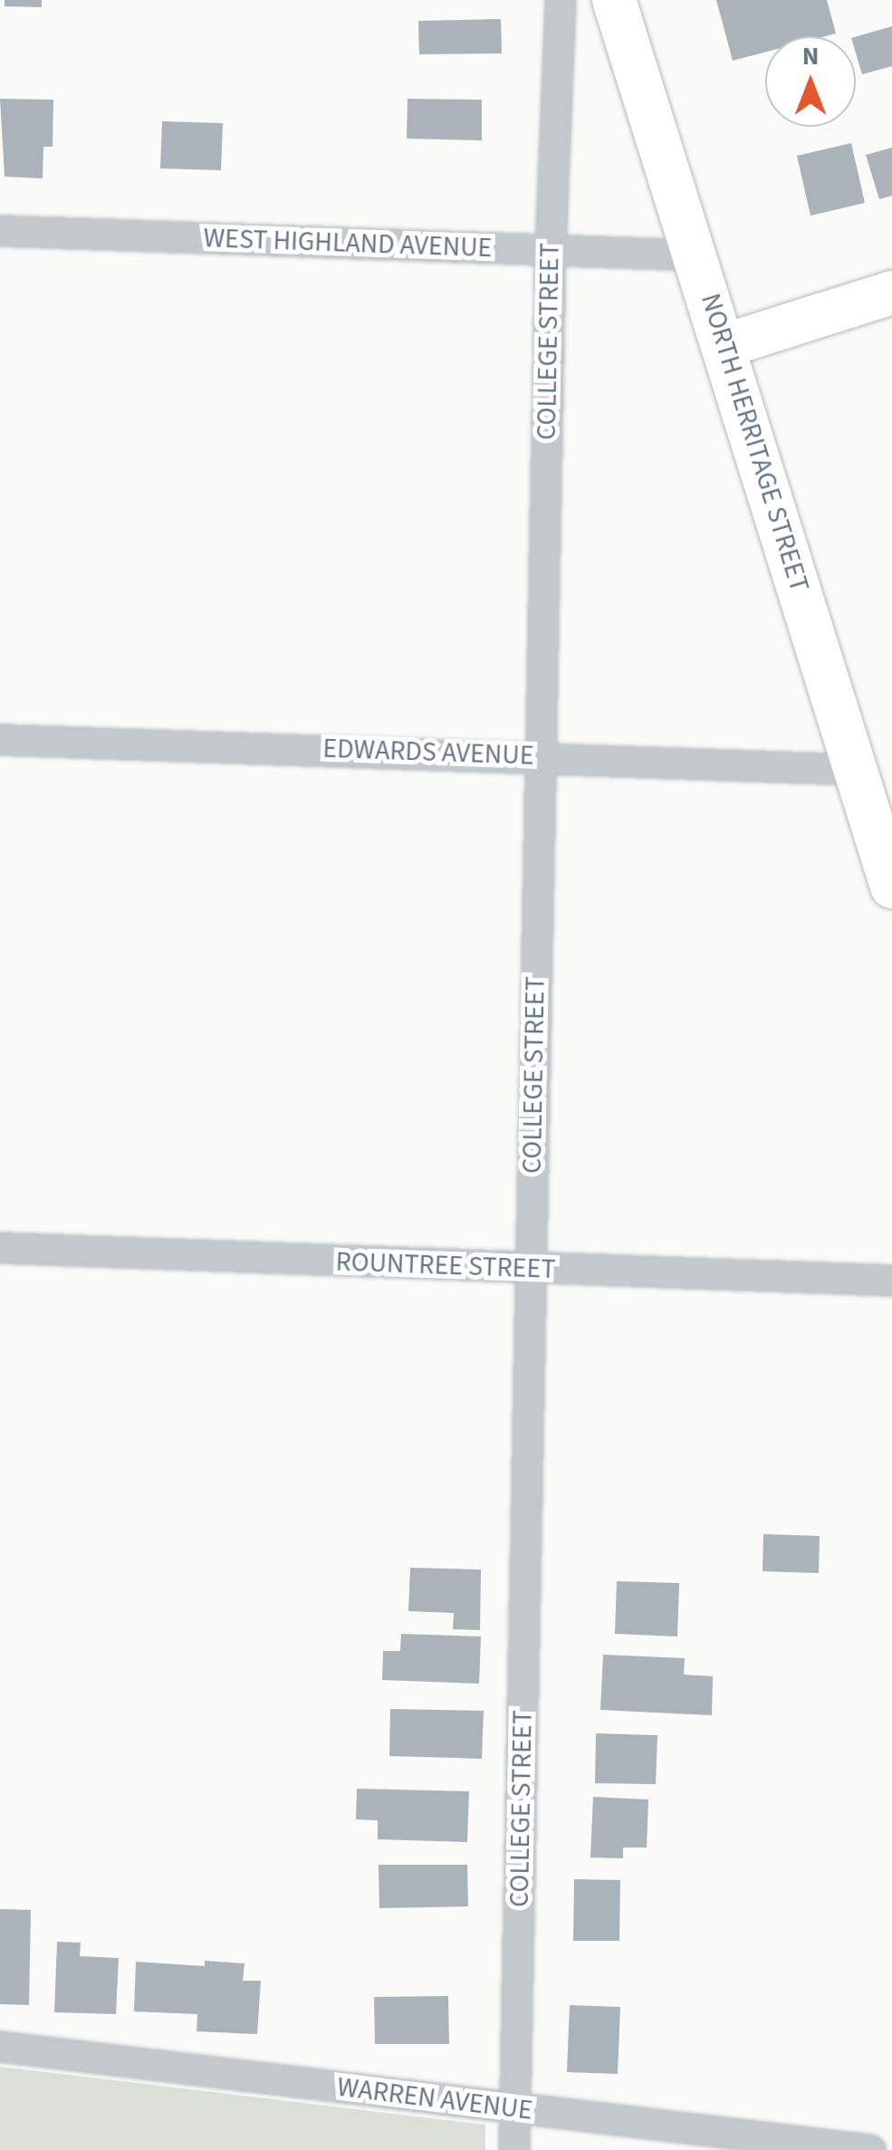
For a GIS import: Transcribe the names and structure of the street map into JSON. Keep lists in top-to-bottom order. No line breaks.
{"streets":{"street":["WEST HIGHLAND AVENUE","COLLEGE STREET","NORTH HERRITAGE STREET","EDWARDS AVENUE","ROUNTREE STREET","WARREN AVENUE"]},"crossings":[["WEST HIGHLAND AVENUE","COLLEGE STREET"],["WEST HIGHLAND AVENUE","NORTH HERRITAGE STREET"],["COLLEGE STREET","EDWARDS AVENUE"],["COLLEGE STREET","ROUNTREE STREET"],["COLLEGE STREET","WARREN AVENUE"],["NORTH HERRITAGE STREET","EDWARDS AVENUE"]],"north":"top"}
